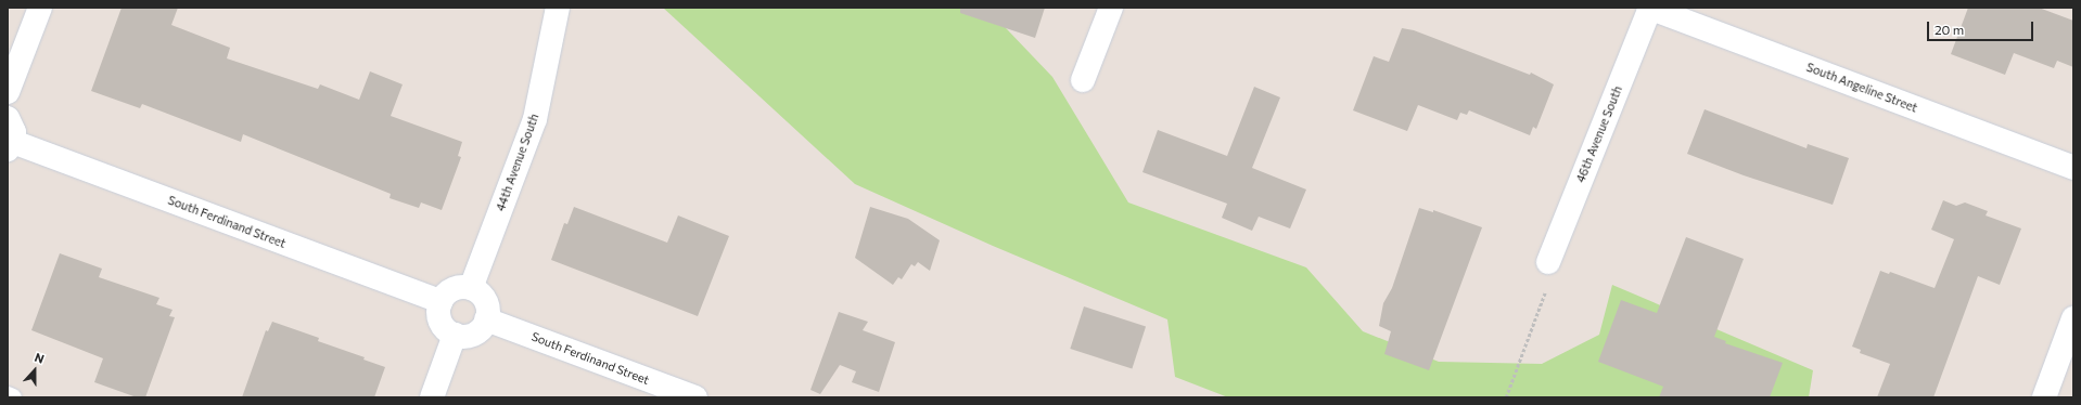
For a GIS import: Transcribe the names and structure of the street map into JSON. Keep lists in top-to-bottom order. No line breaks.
{"streets":{"street":["South Angeline Street","46th Avenue South","44th Avenue South","South Ferdinand Street"]},"crossings":[["South Angeline Street","46th Avenue South"],["44th Avenue South","South Ferdinand Street"]],"scale_bar":"20 m","north":"top"}
